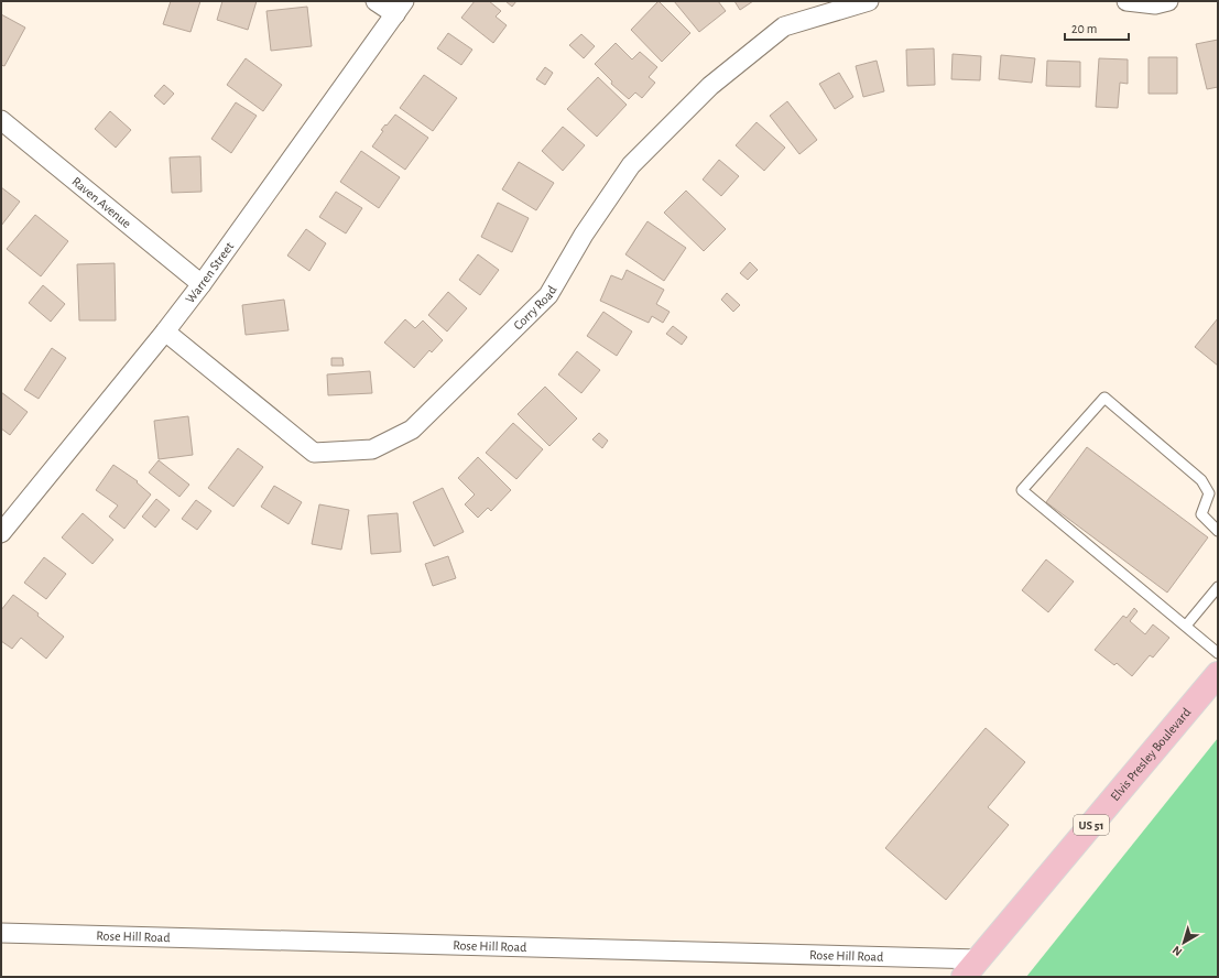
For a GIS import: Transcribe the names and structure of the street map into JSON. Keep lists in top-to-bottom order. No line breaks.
{"streets":{"main road":["Elvis Presley Boulevard","US 51"],"street":["Raven Avenue","Warren Street","Corry Road","Rose Hill Road"]},"crossings":[["Raven Avenue","Warren Street"],["Warren Street","Corry Road"],["Elvis Presley Boulevard","Rose Hill Road"]],"scale_bar":"20 m","north":"bottom left"}
